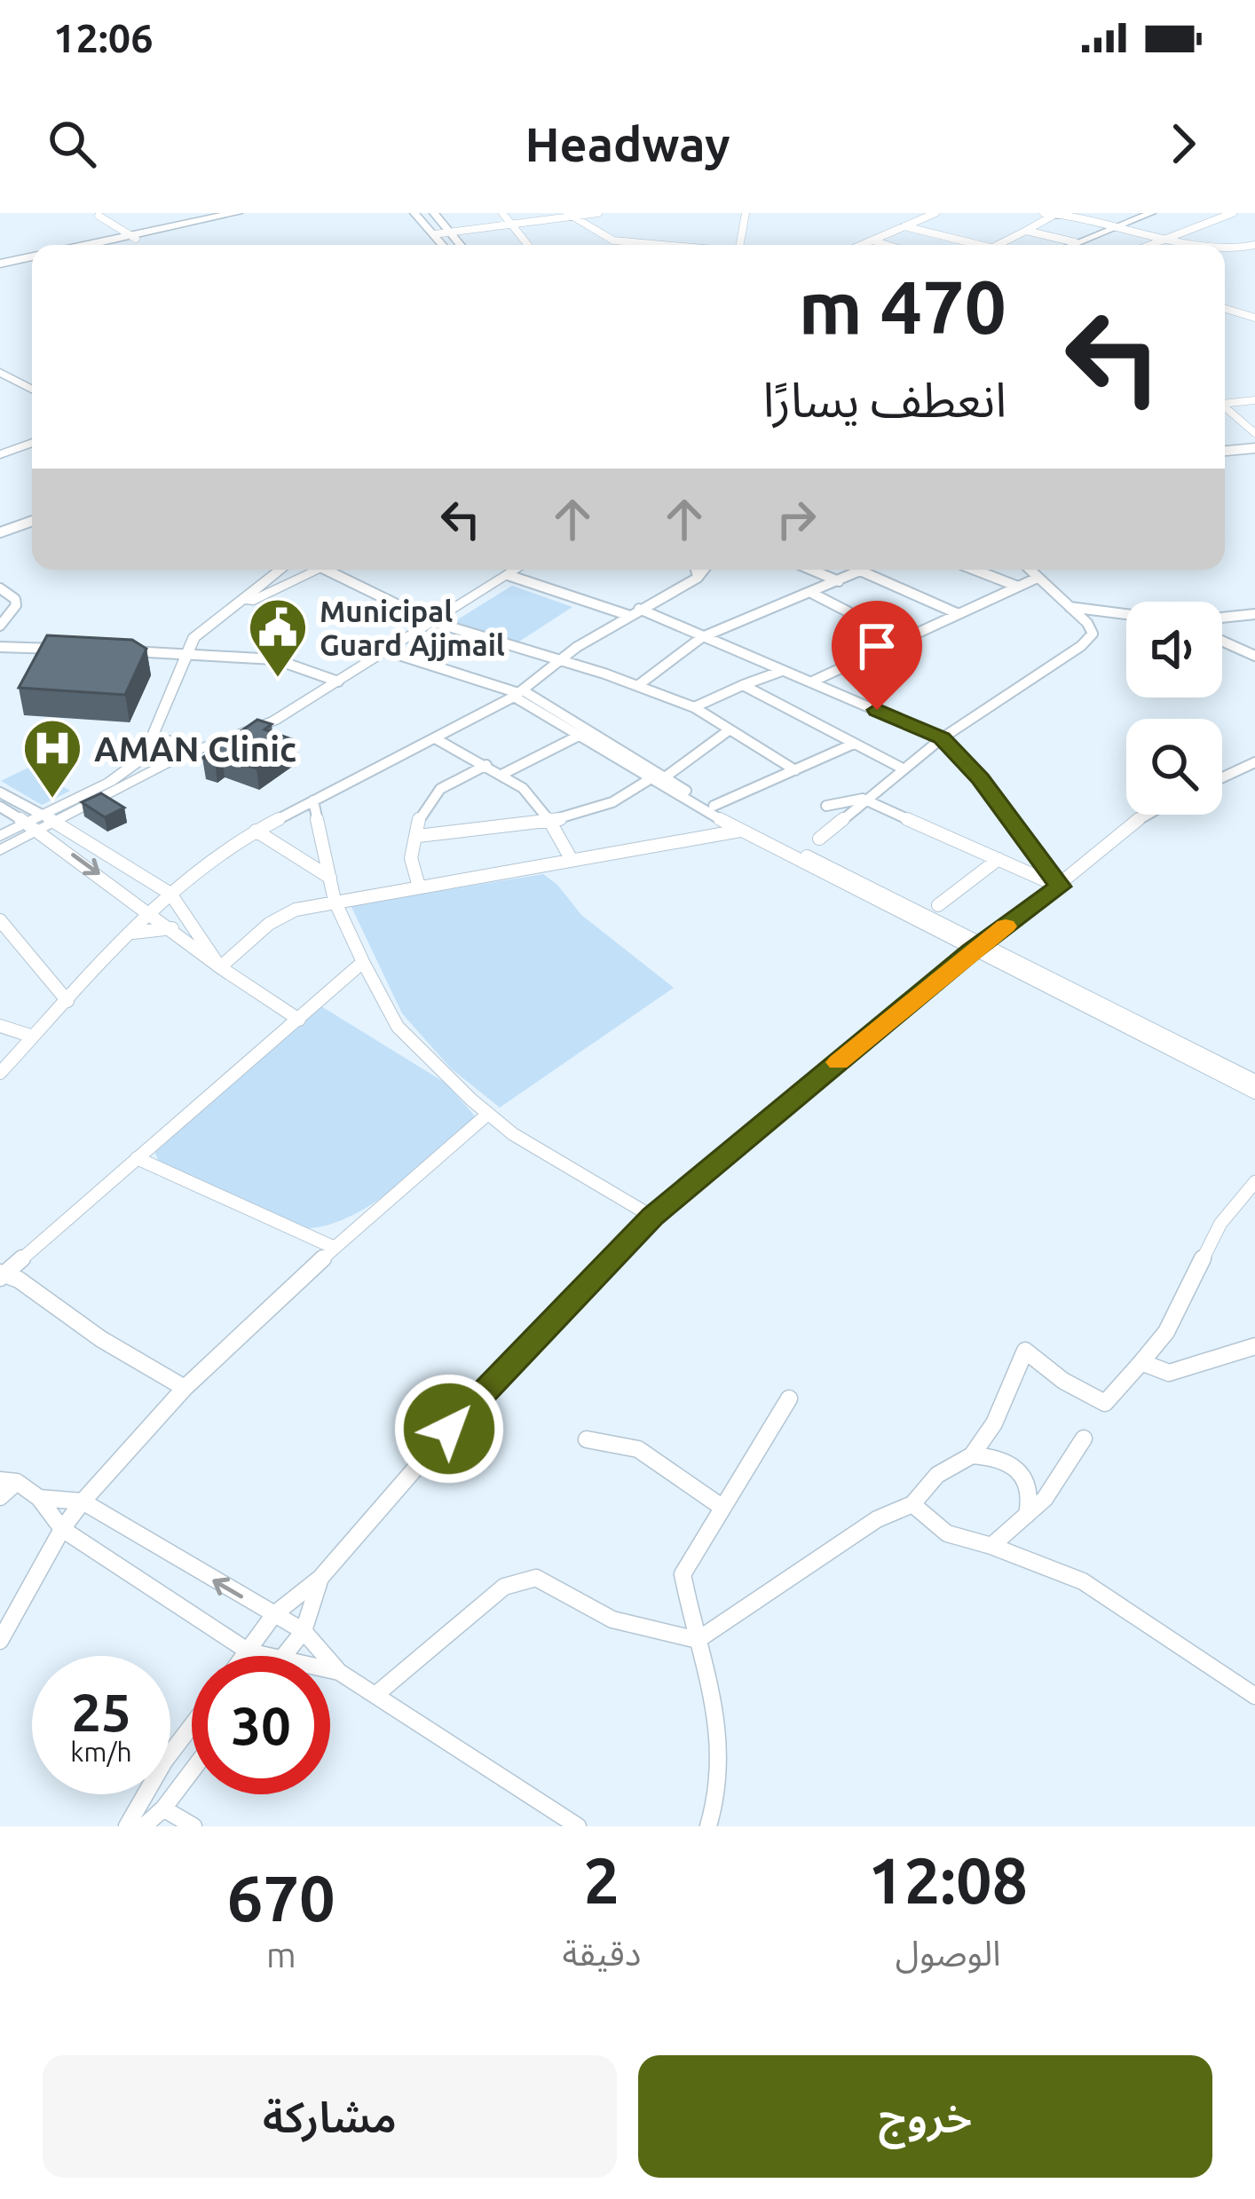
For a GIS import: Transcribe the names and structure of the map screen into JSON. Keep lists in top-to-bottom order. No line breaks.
{"places":{"public building":["Municipal Guard Ajjmail"],"hospital":["AMAN Clinic"]},"page":{"status":"12:06","header":"Headway","turn":["470 m","انعطف يسارًا"],"speed":"25 km/h","limit":"30","eta":["12:08","الوصول","2","دقيقة","670","m"],"buttons":["خروج","مشاركة"]}}
